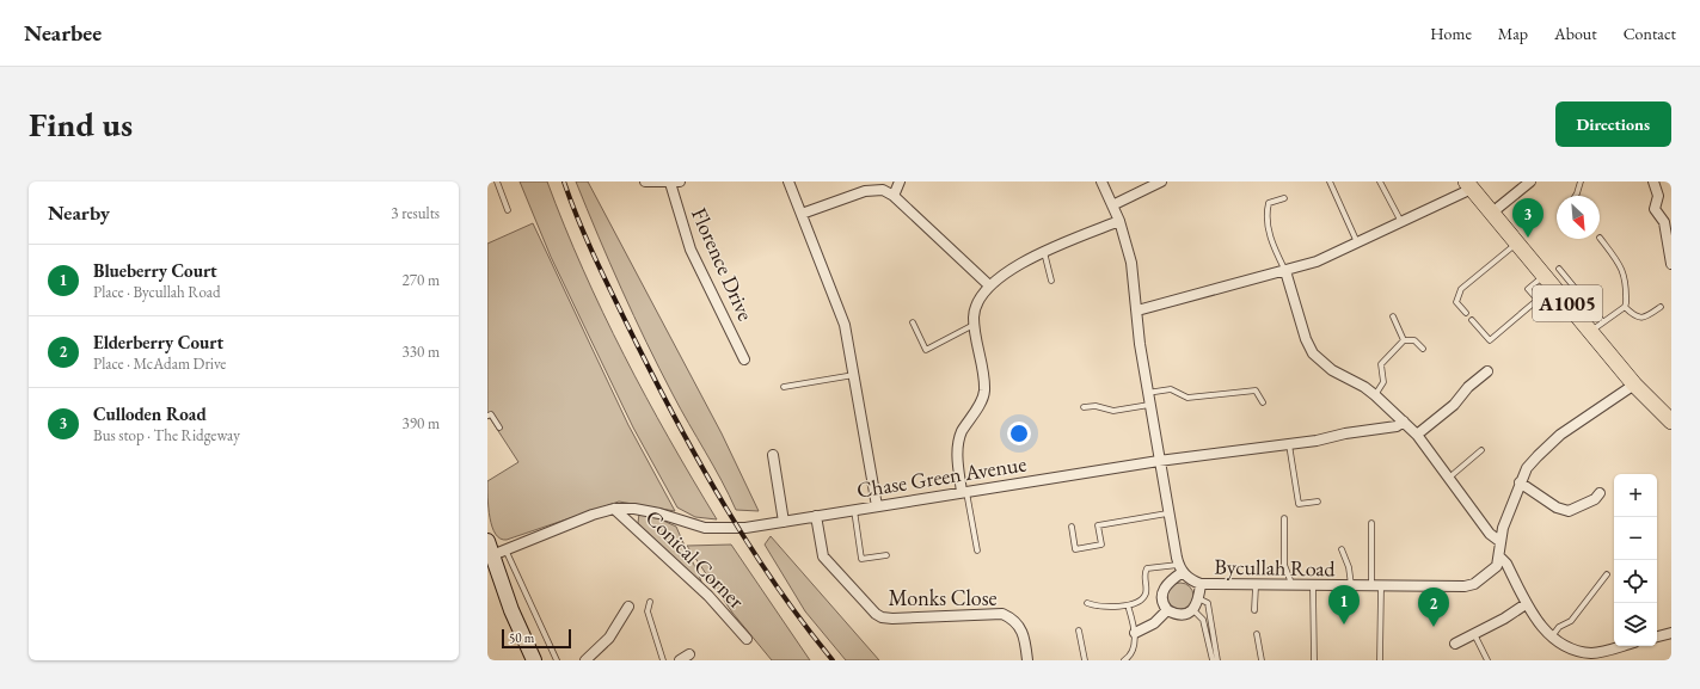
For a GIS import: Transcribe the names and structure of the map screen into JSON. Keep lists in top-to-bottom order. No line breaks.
{"streets":{"main road":["A1005"],"street":["Florence Drive","Chase Green Avenue","Conical Corner","Bycullah Road","Monks Close"]},"crossings":[["Chase Green Avenue","Conical Corner"],["Chase Green Avenue","Monks Close"]],"scale_bar":"50 m","north":"bottom right","page":{"header":"Nearbee","nav":["Home","Map","About","Contact"],"buttons":"Directions","title":"Find us","heading":["Nearby","3 results"],"pins":["3","1","2"],"list":[{"mark":"1","name":"Blueberry Court","note":"Place · Bycullah Road","value":"270 m"},{"mark":"2","name":"Elderberry Court","note":"Place · McAdam Drive","value":"330 m"},{"mark":"3","name":"Culloden Road","note":"Bus stop · The Ridgeway","value":"390 m"}],"map_buttons":["+","−"],"scale":"50 m"}}
